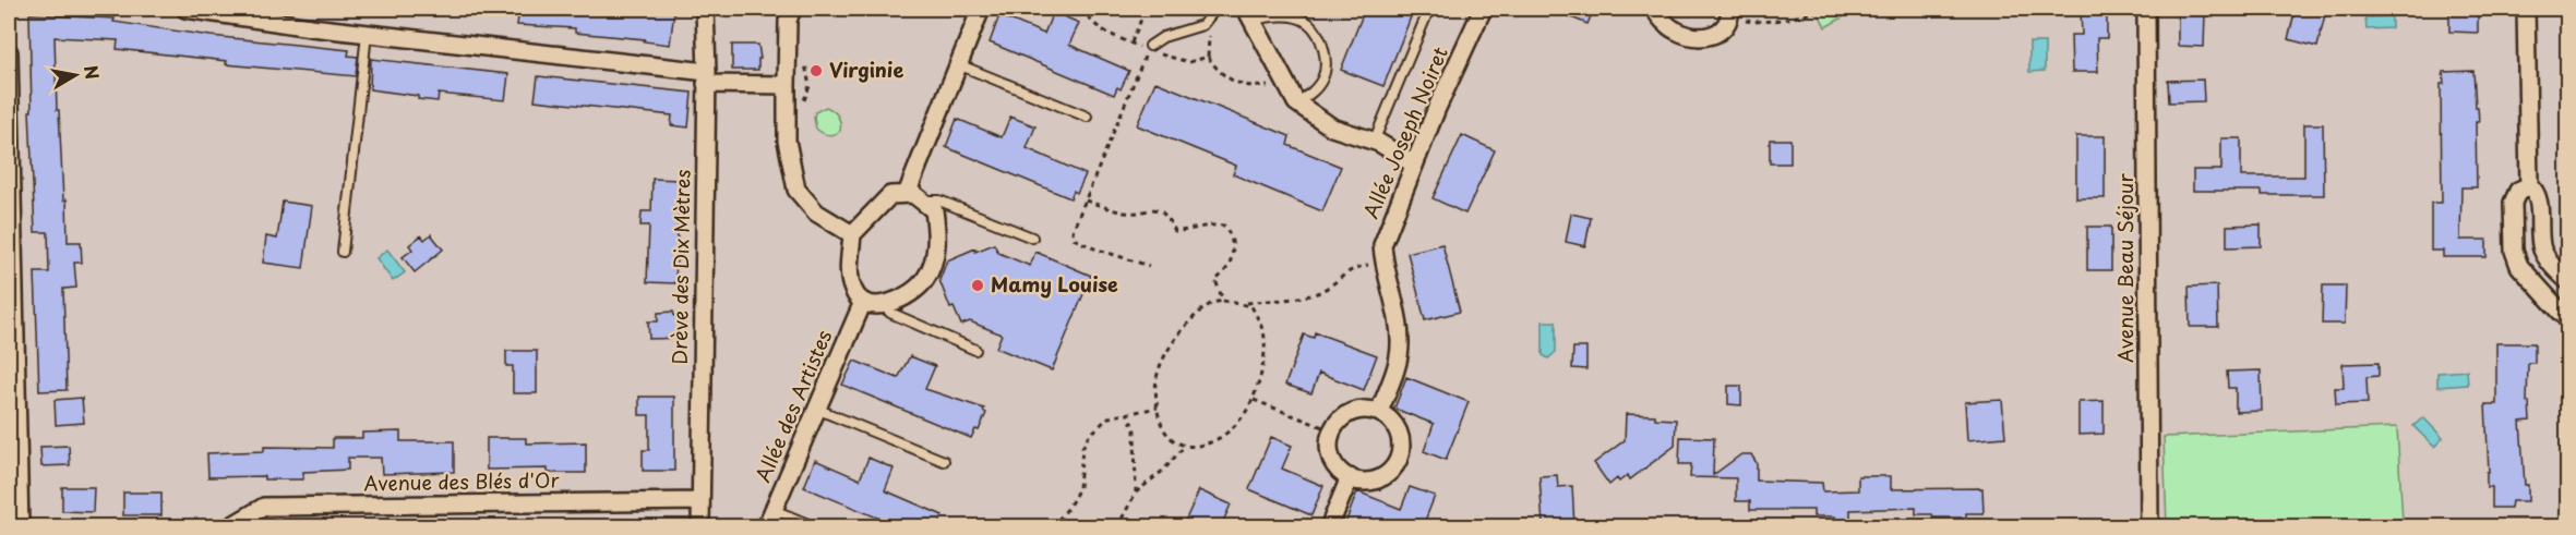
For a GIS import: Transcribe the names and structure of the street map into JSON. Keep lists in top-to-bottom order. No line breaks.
{"streets":{"street":["Allée Joseph Noiret","Drève des Dix Mètres","Avenue Beau Séjour","Allée des Artistes","Avenue des Blés d'Or"]},"crossings":[["Drève des Dix Mètres","Avenue des Blés d'Or"]],"places":["Virginie","Mamy Louise"],"north":"right"}
